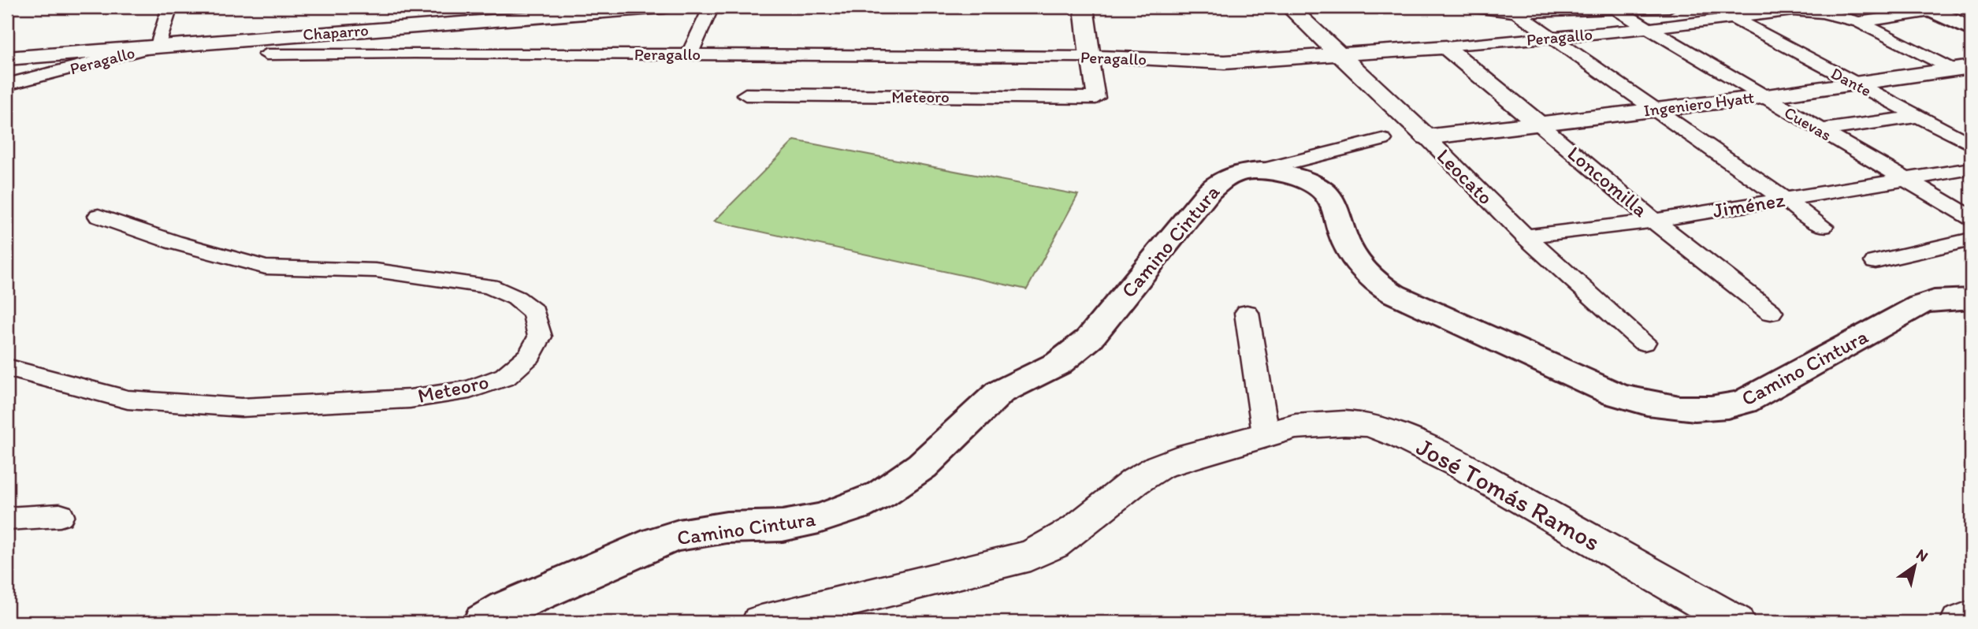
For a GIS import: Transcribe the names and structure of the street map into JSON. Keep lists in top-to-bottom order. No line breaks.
{"streets":{"main road":["Camino Cintura"],"street":["Chaparro","Peragallo","Dante","Meteoro","Ingeniero Hyatt","Cuevas","Leocato","Loncomilla","Jiménez","José Tomás Ramos"]},"crossings":[["Chaparro","Peragallo"],["Peragallo","Dante"],["Peragallo","Meteoro"],["Peragallo","Cuevas"],["Peragallo","Leocato"],["Peragallo","Loncomilla"],["Dante","Ingeniero Hyatt"],["Ingeniero Hyatt","Cuevas"],["Ingeniero Hyatt","Leocato"],["Ingeniero Hyatt","Loncomilla"],["Cuevas","Jiménez"],["Leocato","Jiménez"],["Loncomilla","Jiménez"]],"north":"top right"}
